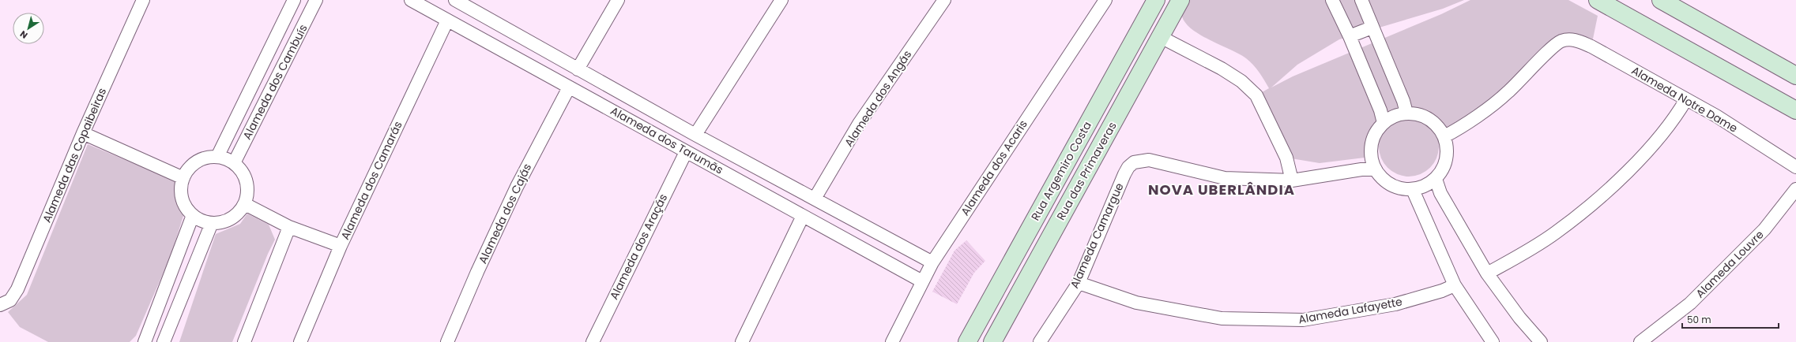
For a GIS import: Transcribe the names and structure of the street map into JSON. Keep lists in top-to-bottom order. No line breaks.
{"streets":{"street":["Alameda dos Cambuís","Alameda dos Angás","Alameda Notre Dame","Alameda dos Tarumãs","Alameda das Copaibeiras","Alameda dos Acaris","Rua Argemiro Costa","Rua das Primaveras","Alameda dos Camarás","Alameda dos Cajás","Alameda Camargue","Alameda dos Araçás","Alameda Louvre","Alameda Lafayette"]},"crossings":[["Alameda dos Angás","Alameda dos Tarumãs"],["Alameda dos Tarumãs","Alameda dos Acaris"],["Alameda dos Tarumãs","Alameda dos Camarás"],["Alameda dos Tarumãs","Alameda dos Cajás"],["Alameda dos Tarumãs","Alameda dos Araçás"],["Alameda Camargue","Alameda Lafayette"]],"districts":["NOVA UBERLÂNDIA"],"scale_bar":"50 m","north":"bottom left"}
